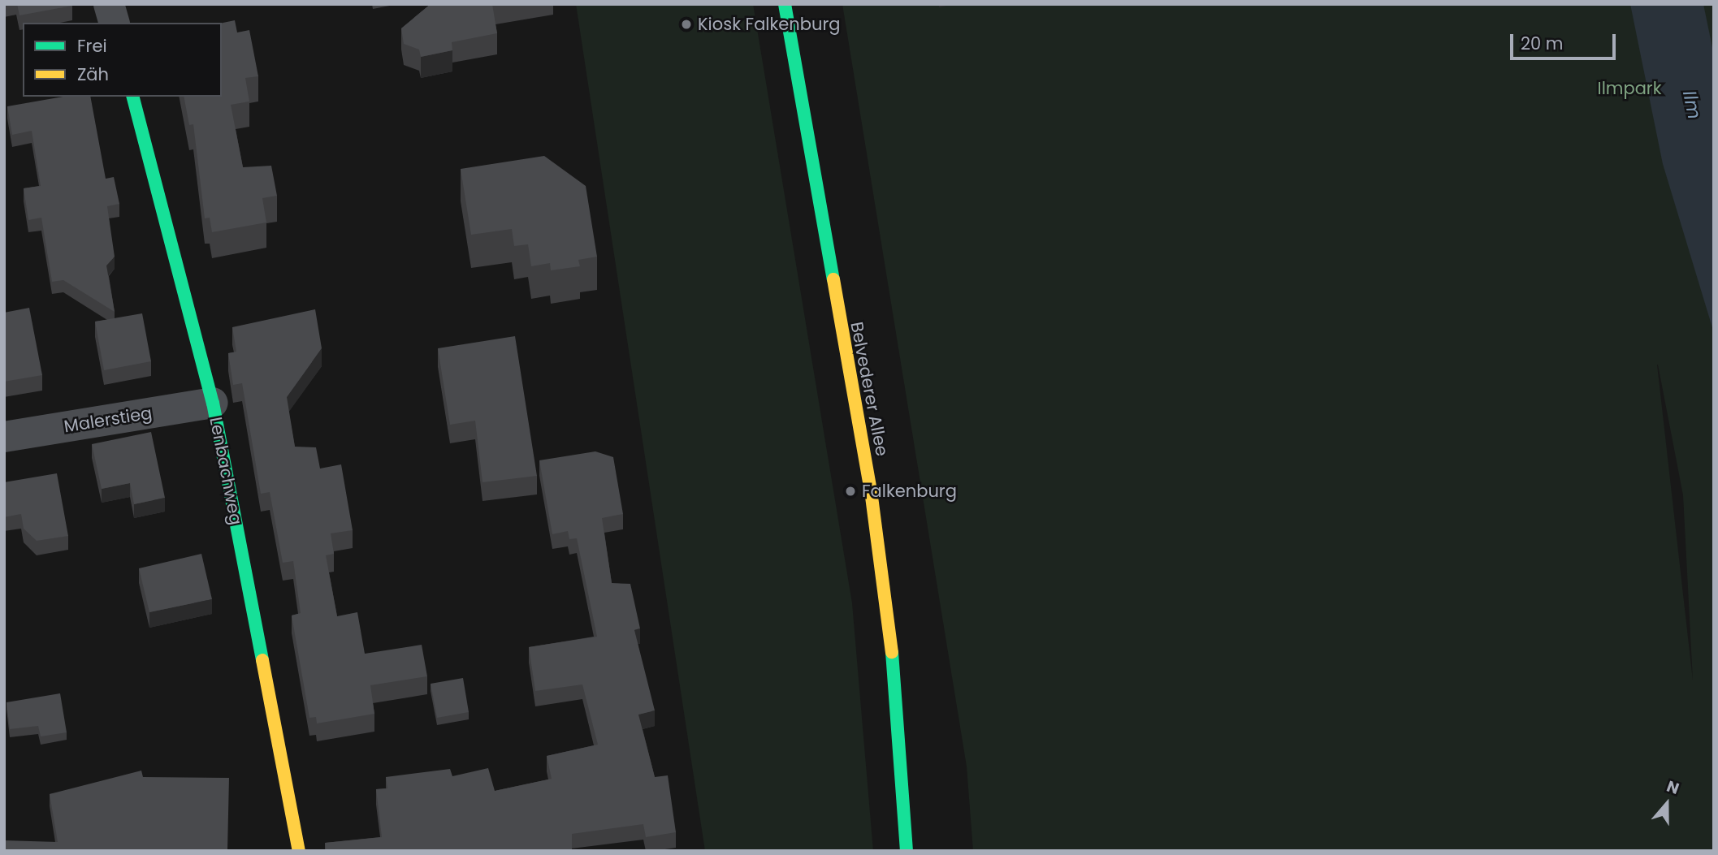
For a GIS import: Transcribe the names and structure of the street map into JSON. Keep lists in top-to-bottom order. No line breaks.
{"streets":{"street":["Belvederer Allee","Malerstieg","Lenbachweg"]},"crossings":[["Malerstieg","Lenbachweg"]],"water":["Ilm"],"parks":["Ilmpark"],"places":["Kiosk Falkenburg","Falkenburg"],"legend":["Frei","Zäh"],"scale_bar":"20 m","north":"top"}
